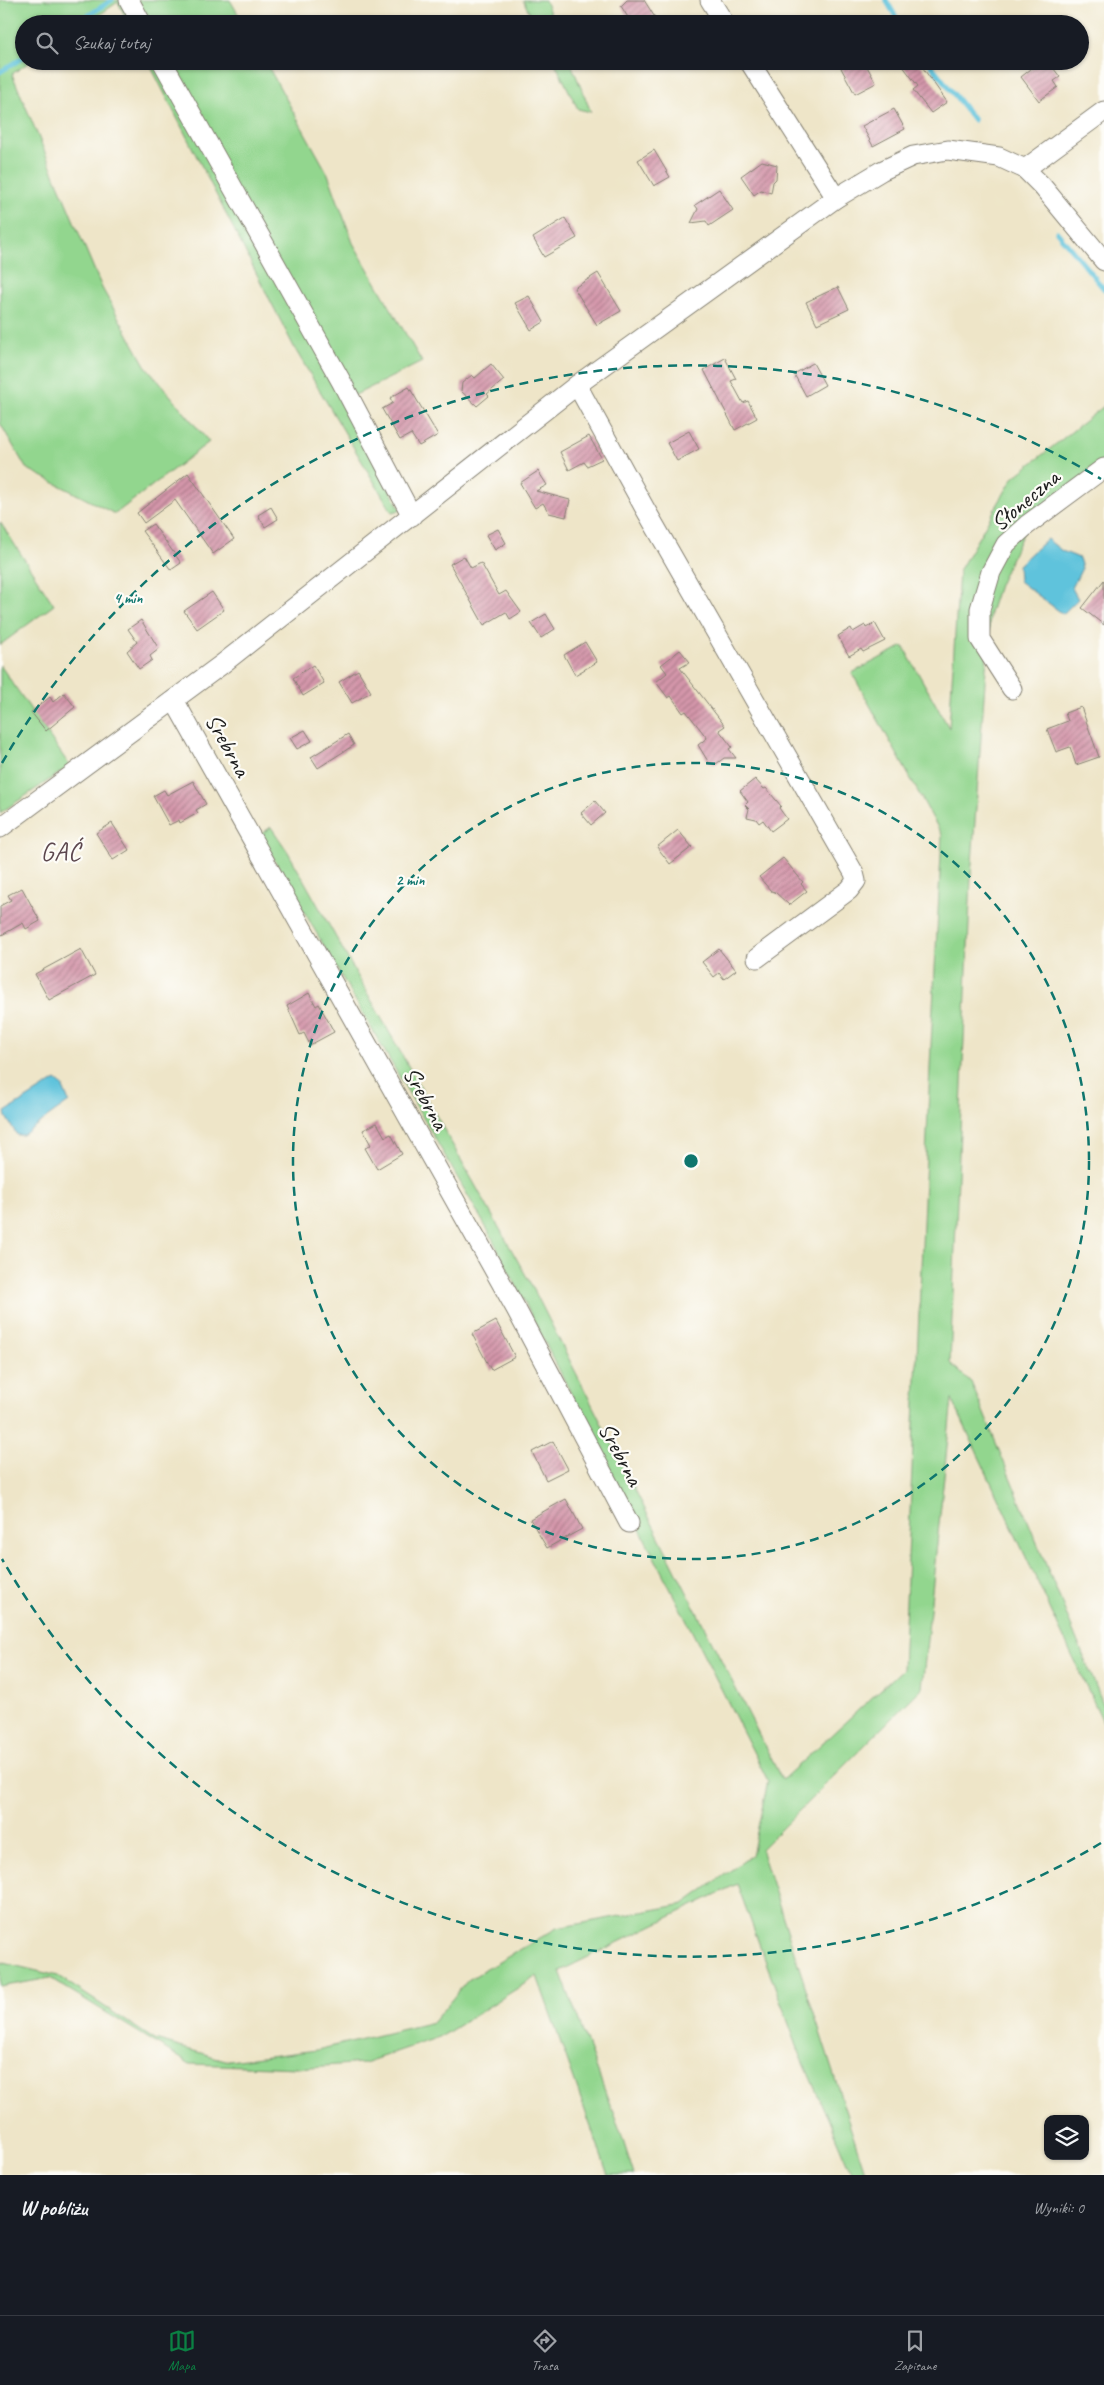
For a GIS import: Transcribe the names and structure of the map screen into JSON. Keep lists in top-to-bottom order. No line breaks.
{"streets":{"street":["Słoneczna","Srebrna"]},"districts":["GAĆ"],"page":{"search":"Szukaj tutaj","heading":["W pobliżu","Wyniki: 0"],"nav":["Mapa","Trasa","Zapisane"]},"rings":["4 min","2 min"]}
